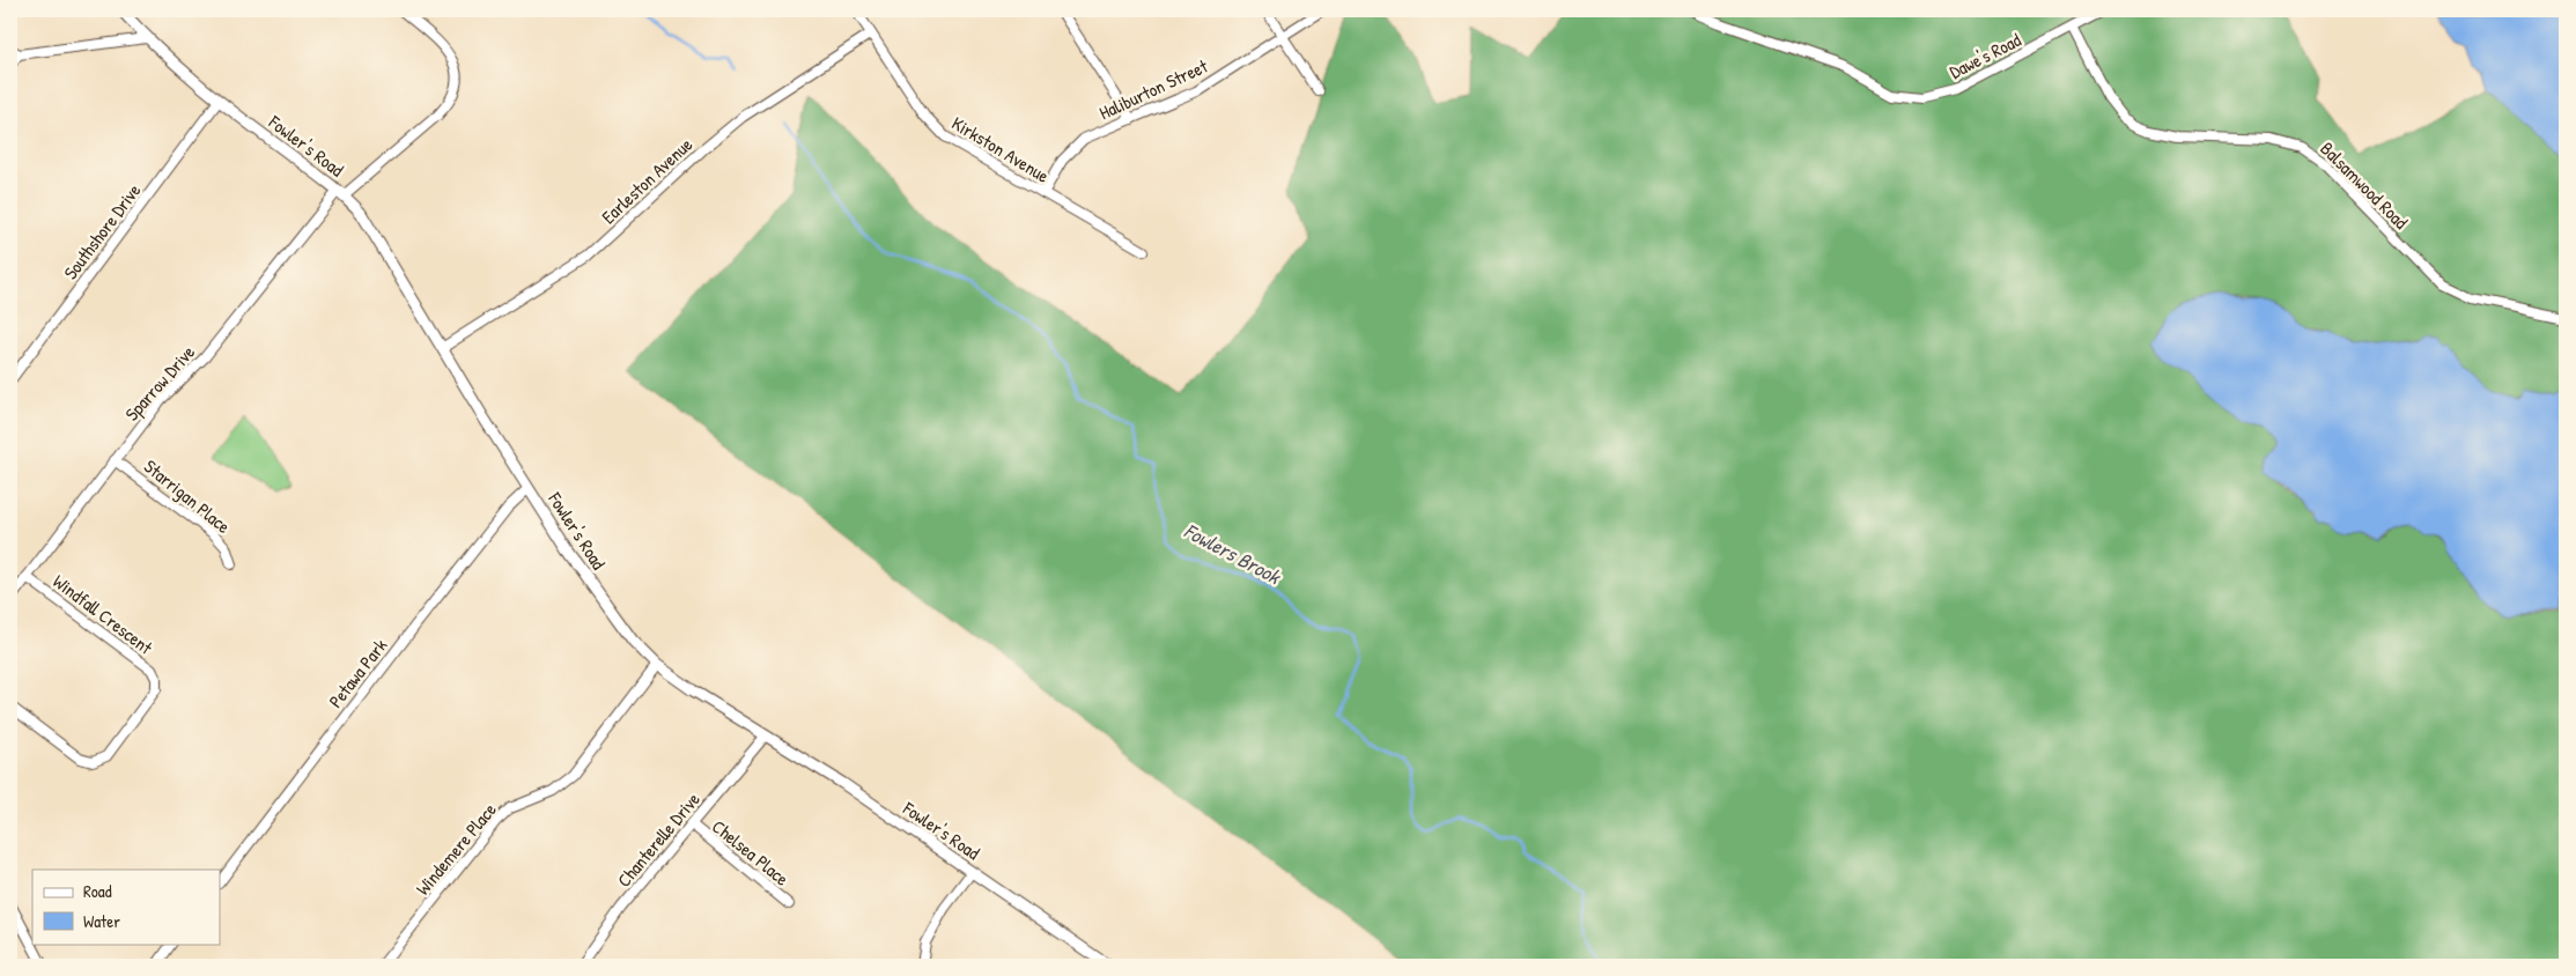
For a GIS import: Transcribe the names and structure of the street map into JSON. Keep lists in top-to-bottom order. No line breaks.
{"streets":{"street":["Dawe's Road","Haliburton Street","Fowler's Road","Kirkston Avenue","Earleston Avenue","Balsamwood Road","Southshore Drive","Sparrow Drive","Starrigan Place","Windfall Crescent","Petawa Park","Chanterelle Drive","Windemere Place","Chelsea Place"]},"crossings":[["Dawe's Road","Balsamwood Road"],["Haliburton Street","Kirkston Avenue"],["Fowler's Road","Earleston Avenue"],["Fowler's Road","Southshore Drive"],["Fowler's Road","Sparrow Drive"],["Fowler's Road","Petawa Park"],["Fowler's Road","Chanterelle Drive"],["Fowler's Road","Windemere Place"],["Kirkston Avenue","Earleston Avenue"],["Sparrow Drive","Starrigan Place"],["Sparrow Drive","Windfall Crescent"],["Chanterelle Drive","Chelsea Place"]],"water":["Fowlers Brook"],"legend":["Road","Water"]}
